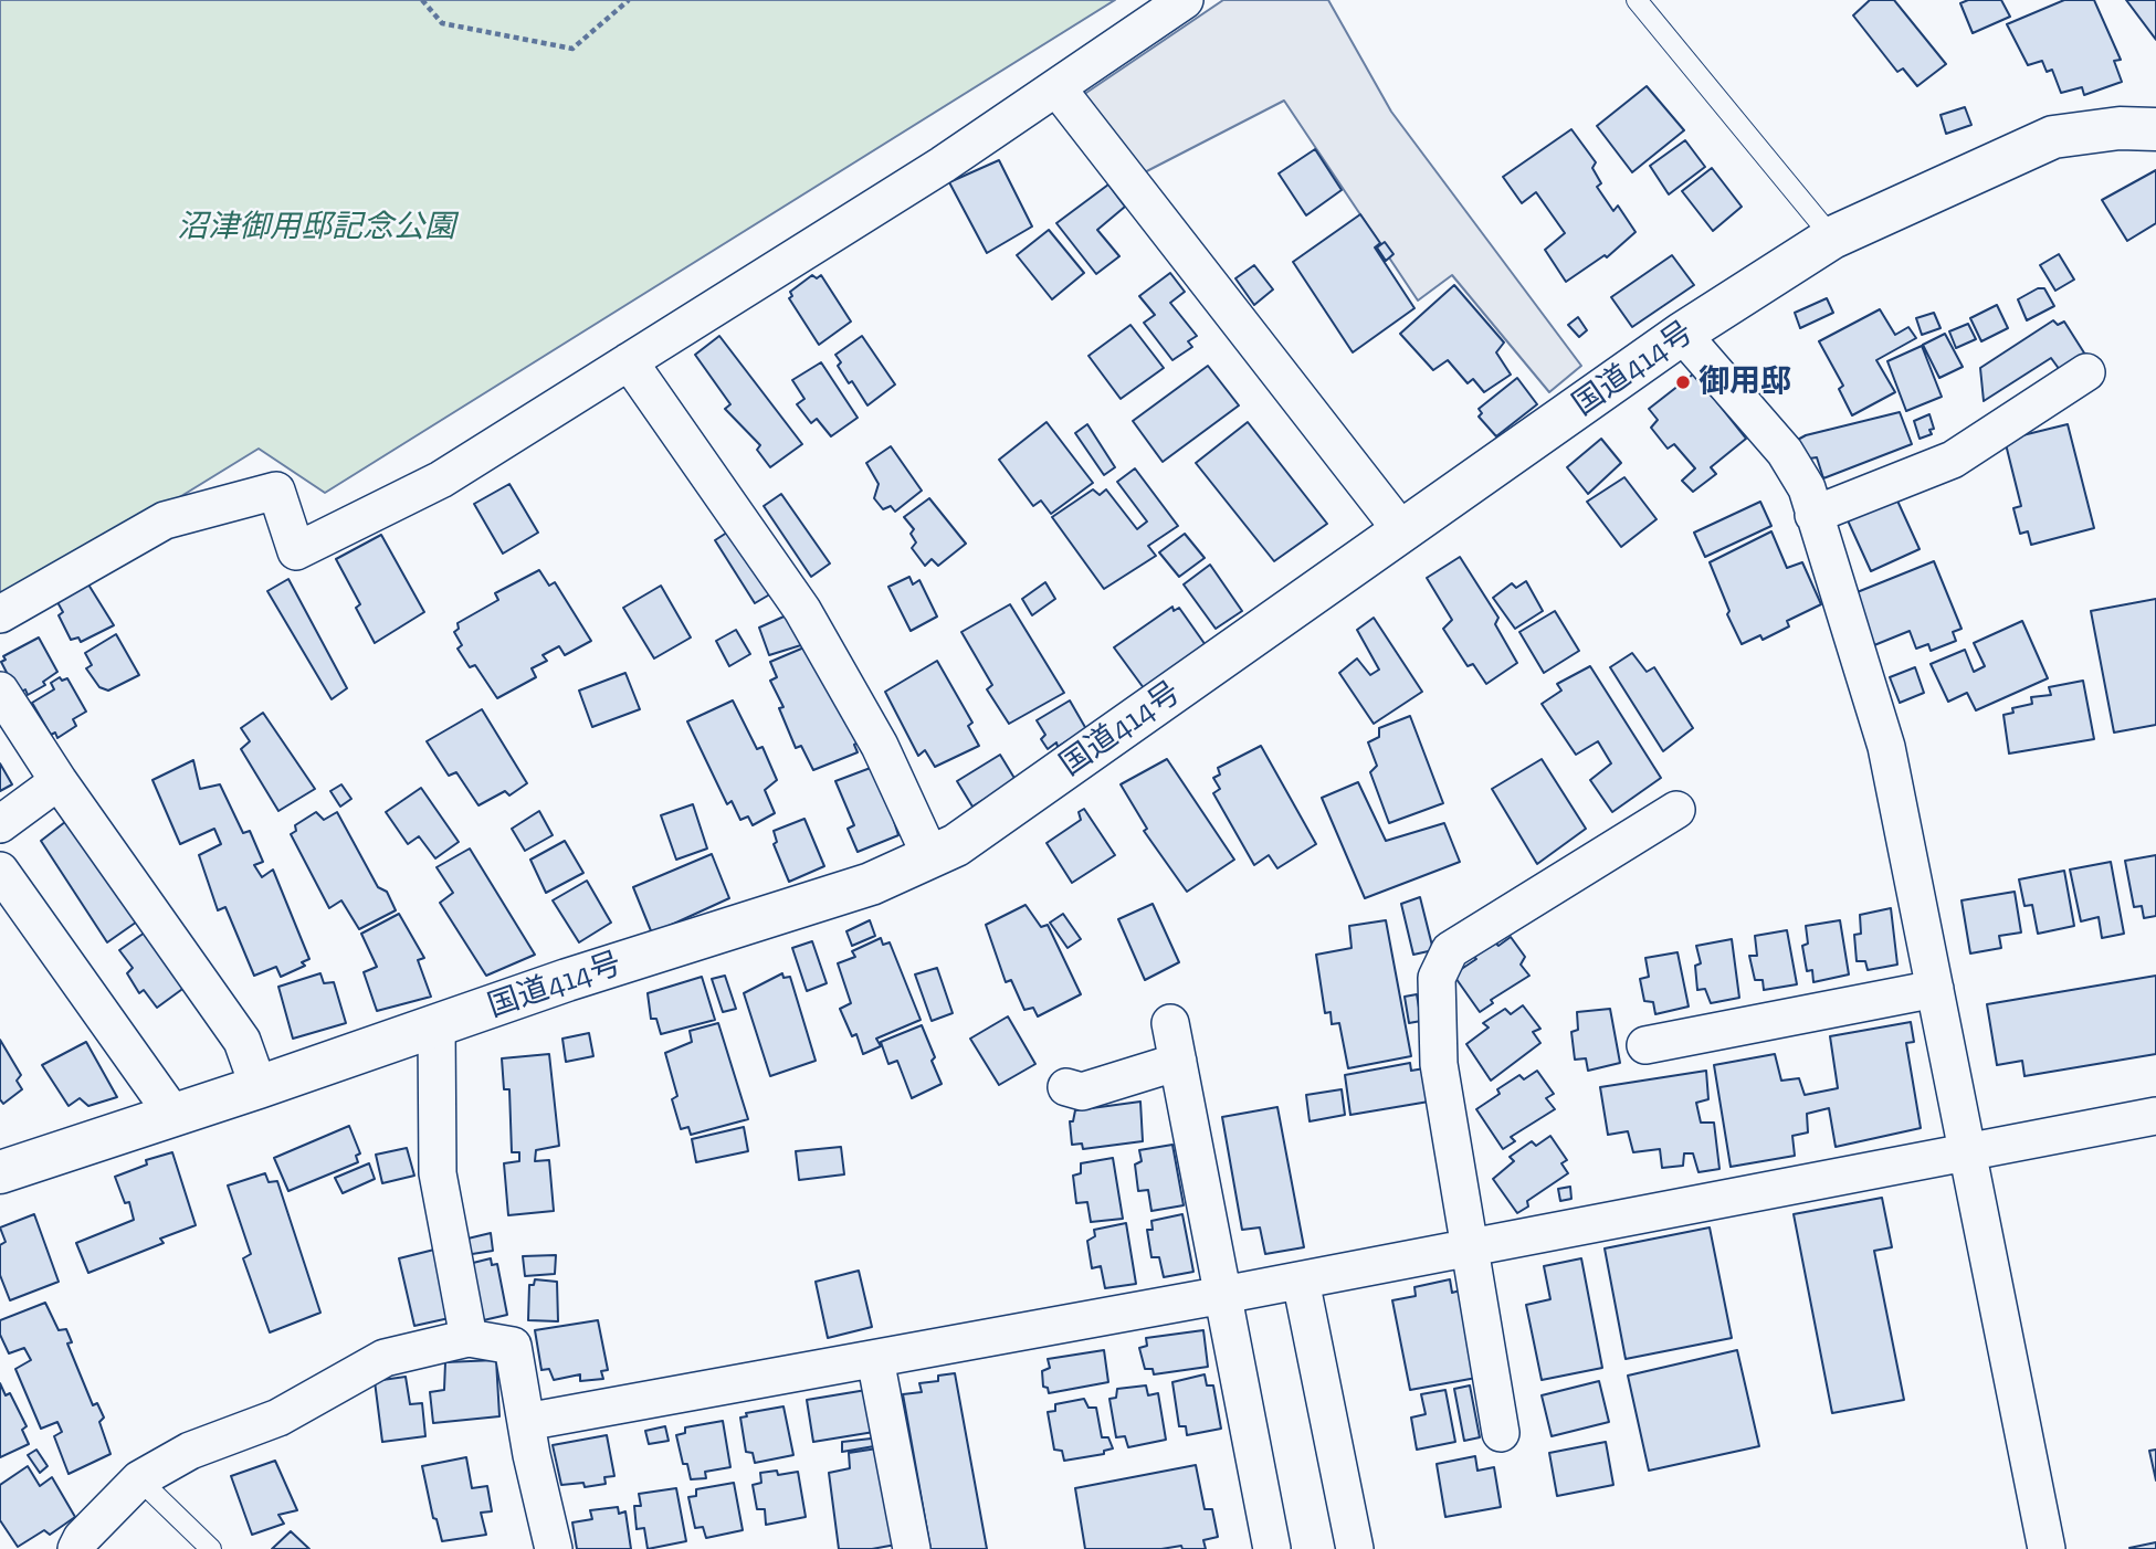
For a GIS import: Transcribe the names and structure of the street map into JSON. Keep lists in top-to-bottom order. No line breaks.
{"streets":{"highway":["国道414号"]},"parks":["沼津御用邸記念公園"],"places":["御用邸"]}
